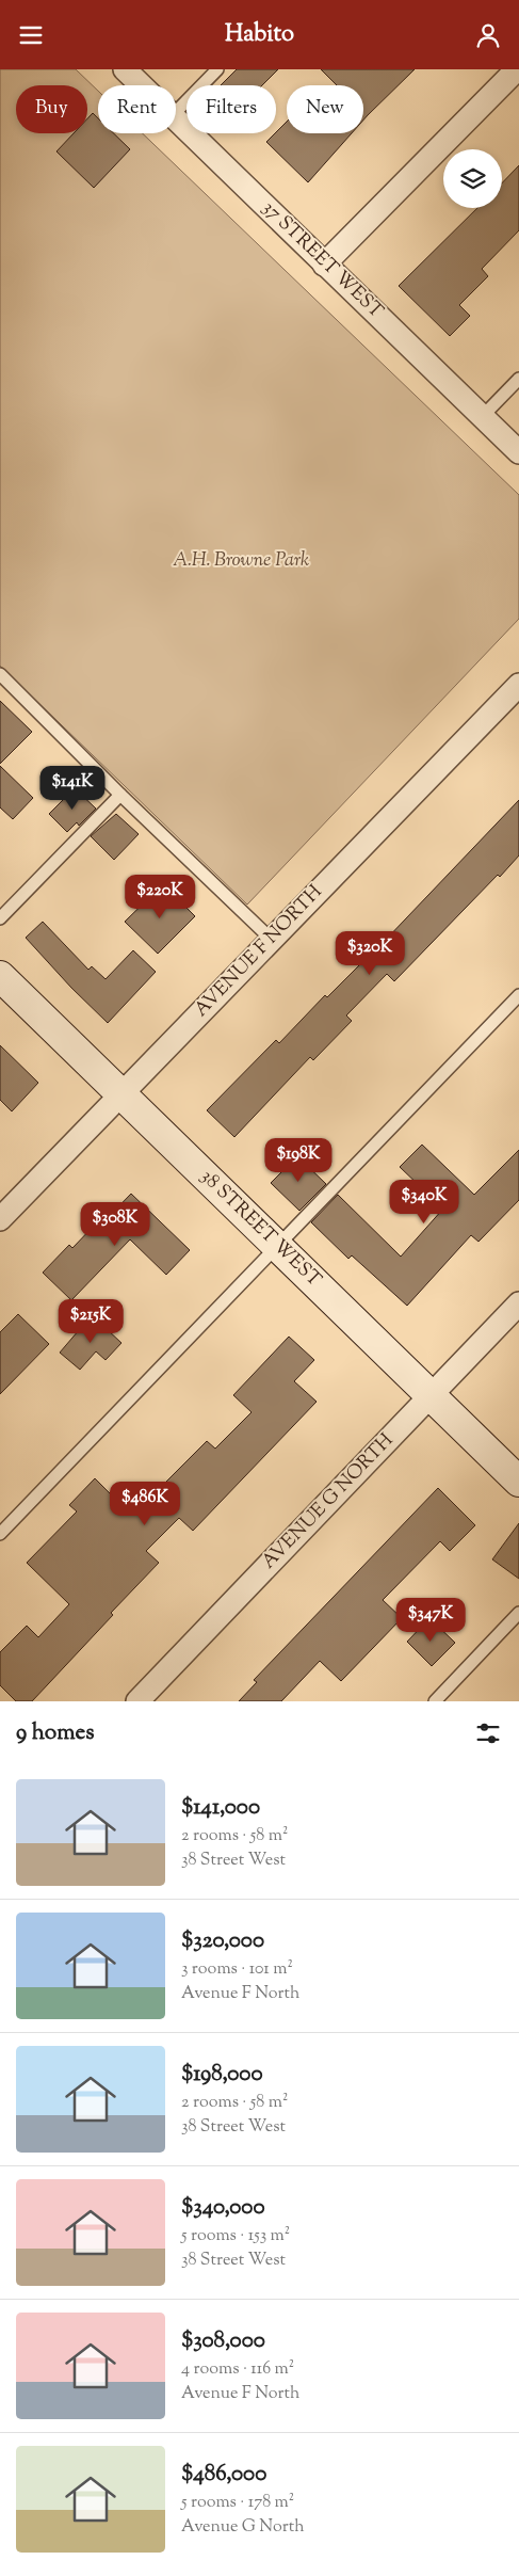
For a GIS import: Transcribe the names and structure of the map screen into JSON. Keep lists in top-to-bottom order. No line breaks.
{"streets":{"street":["37 STREET WEST","AVENUE F NORTH","38 STREET WEST","AVENUE G NORTH"]},"crossings":[["AVENUE F NORTH","38 STREET WEST"],["38 STREET WEST","AVENUE G NORTH"]],"parks":["A.H. Browne Park"],"page":{"header":"Habito","chip":["Buy","Rent","Filters","New"],"price":["$141K","$220K","$320K","$198K","$340K","$308K","$215K","$486K","$347K"],"heading":"9 homes","list":[{"name":"$141,000","note":"2 rooms · 58 m² · 38 Street West"},{"name":"$320,000","note":"3 rooms · 101 m² · Avenue F North"},{"name":"$198,000","note":"2 rooms · 58 m² · 38 Street West"},{"name":"$340,000","note":"5 rooms · 153 m² · 38 Street West"},{"name":"$308,000","note":"4 rooms · 116 m² · Avenue F North"},{"name":"$486,000","note":"5 rooms · 178 m² · Avenue G North"}]}}
